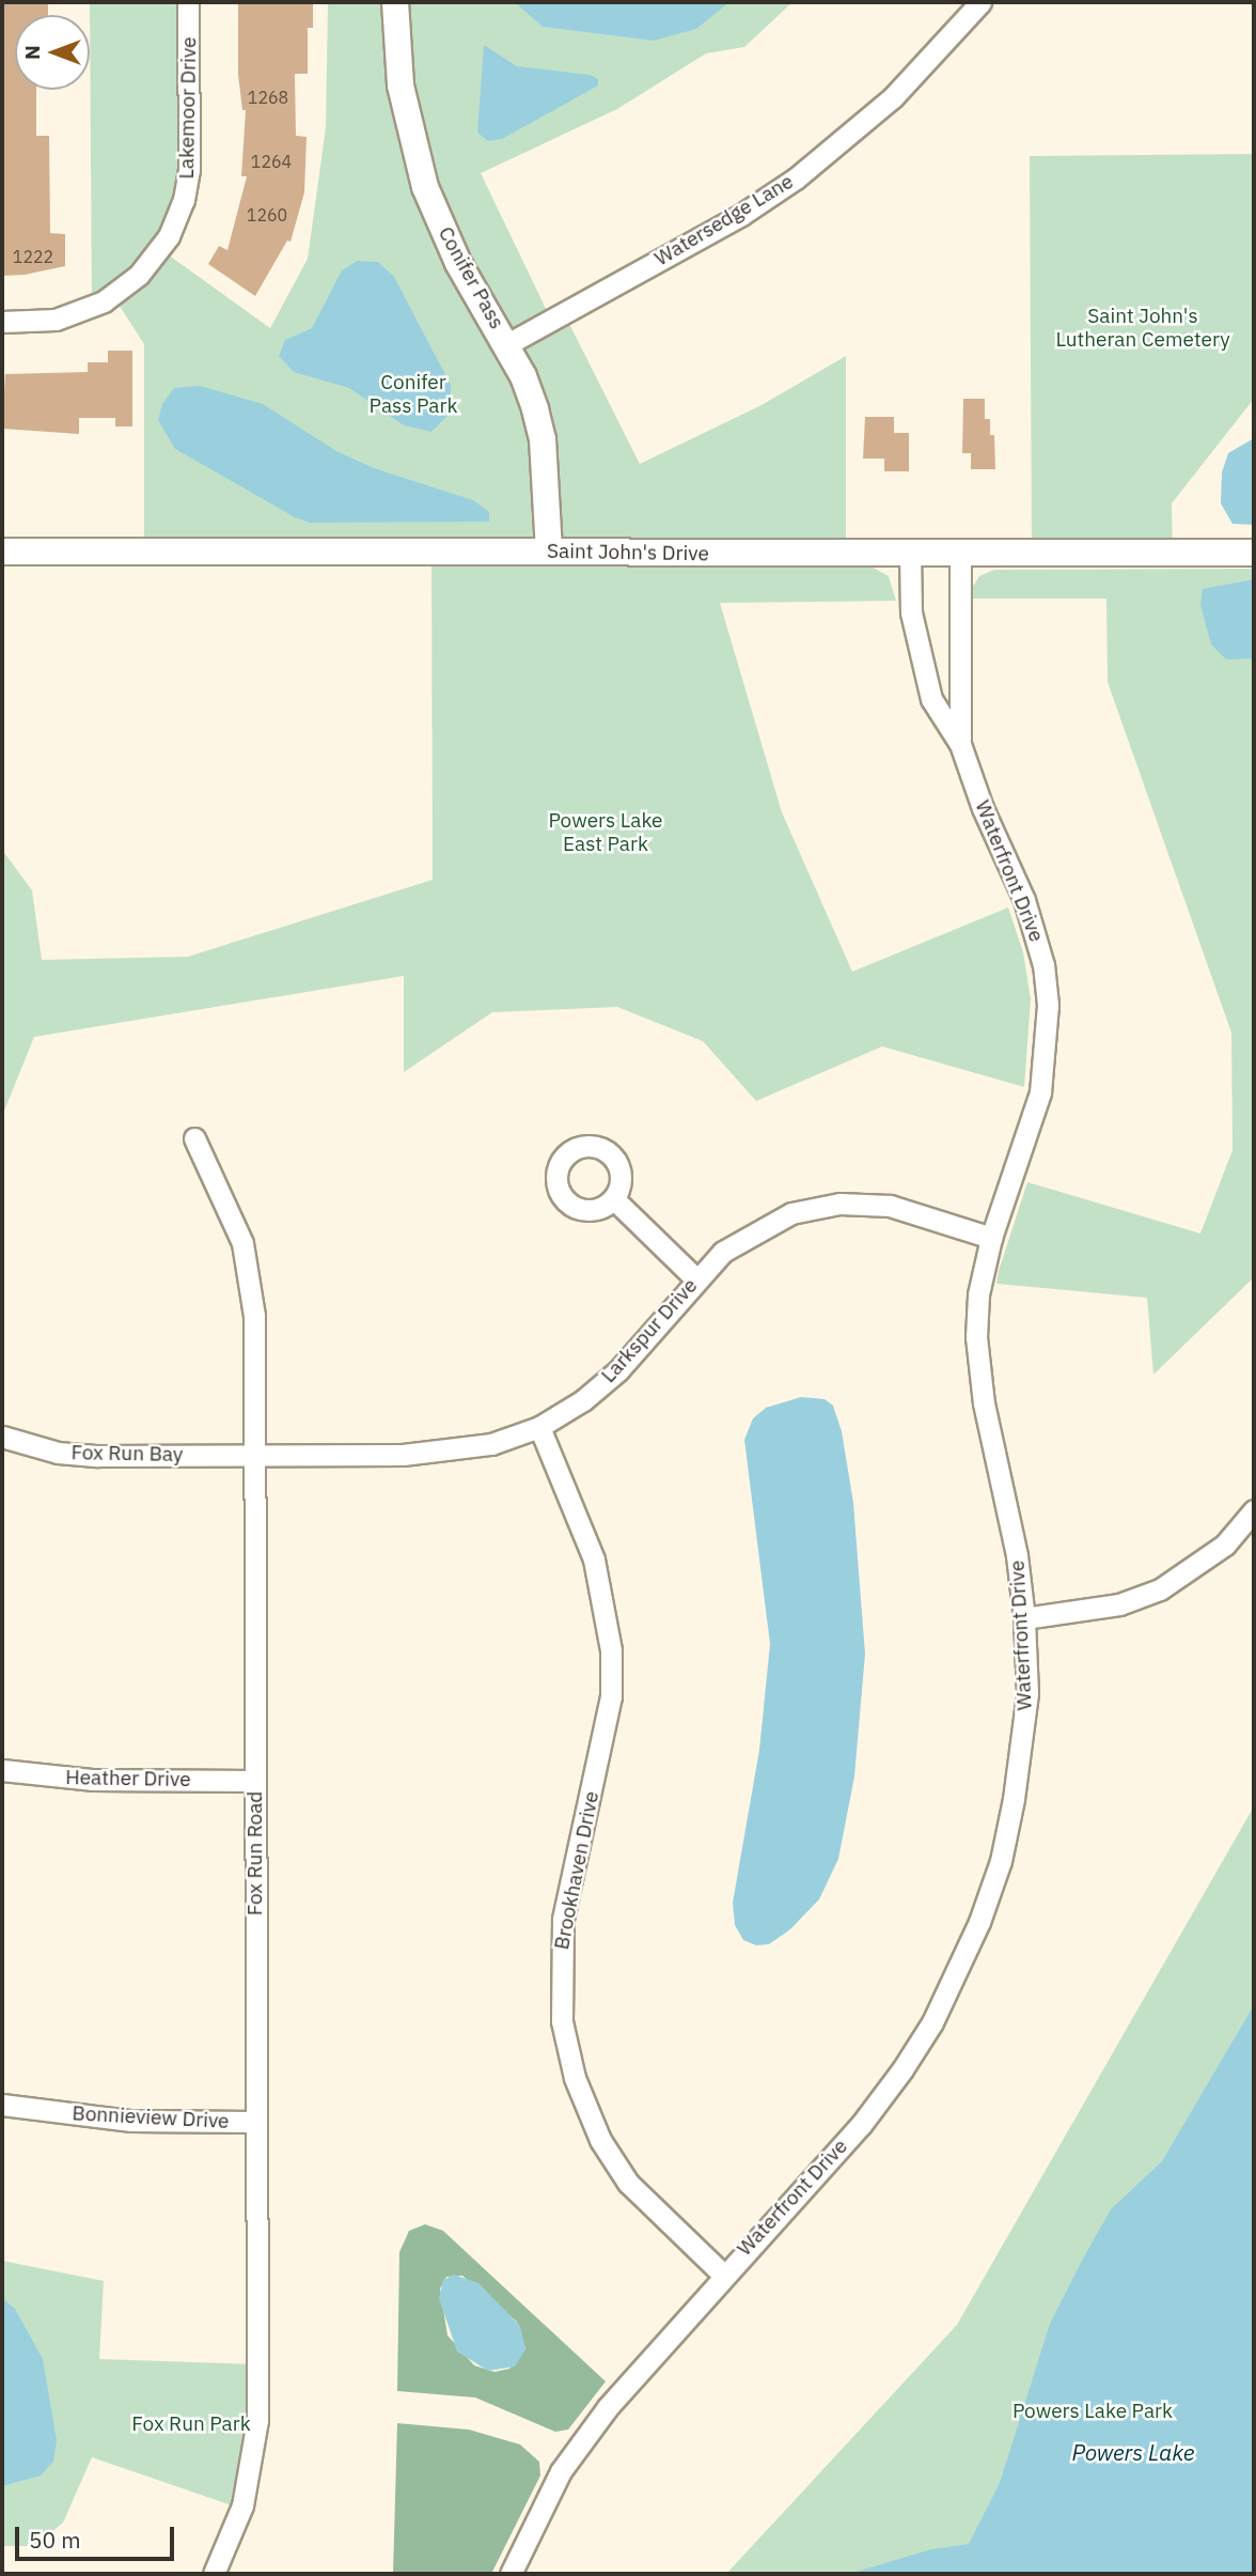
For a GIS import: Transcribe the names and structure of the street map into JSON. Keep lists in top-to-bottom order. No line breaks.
{"streets":{"street":["Lakemoor Drive","Watersedge Lane","Conifer Pass","Saint John's Drive","Waterfront Drive","Larkspur Drive","Fox Run Bay","Heather Drive","Fox Run Road","Brookhaven Drive","Bonnieview Drive"]},"crossings":[["Watersedge Lane","Conifer Pass"],["Conifer Pass","Saint John's Drive"],["Saint John's Drive","Waterfront Drive"],["Waterfront Drive","Larkspur Drive"],["Waterfront Drive","Brookhaven Drive"],["Larkspur Drive","Fox Run Bay"],["Larkspur Drive","Fox Run Road"],["Larkspur Drive","Brookhaven Drive"],["Fox Run Bay","Fox Run Road"],["Heather Drive","Fox Run Road"],["Fox Run Road","Bonnieview Drive"]],"water":["Powers Lake"],"parks":["Saint John's Lutheran Cemetery","Conifer Pass Park","Powers Lake East Park","Powers Lake Park","Fox Run Park"],"house_numbers":["1268","1264","1260","1222"],"scale_bar":"50 m","north":"left"}
